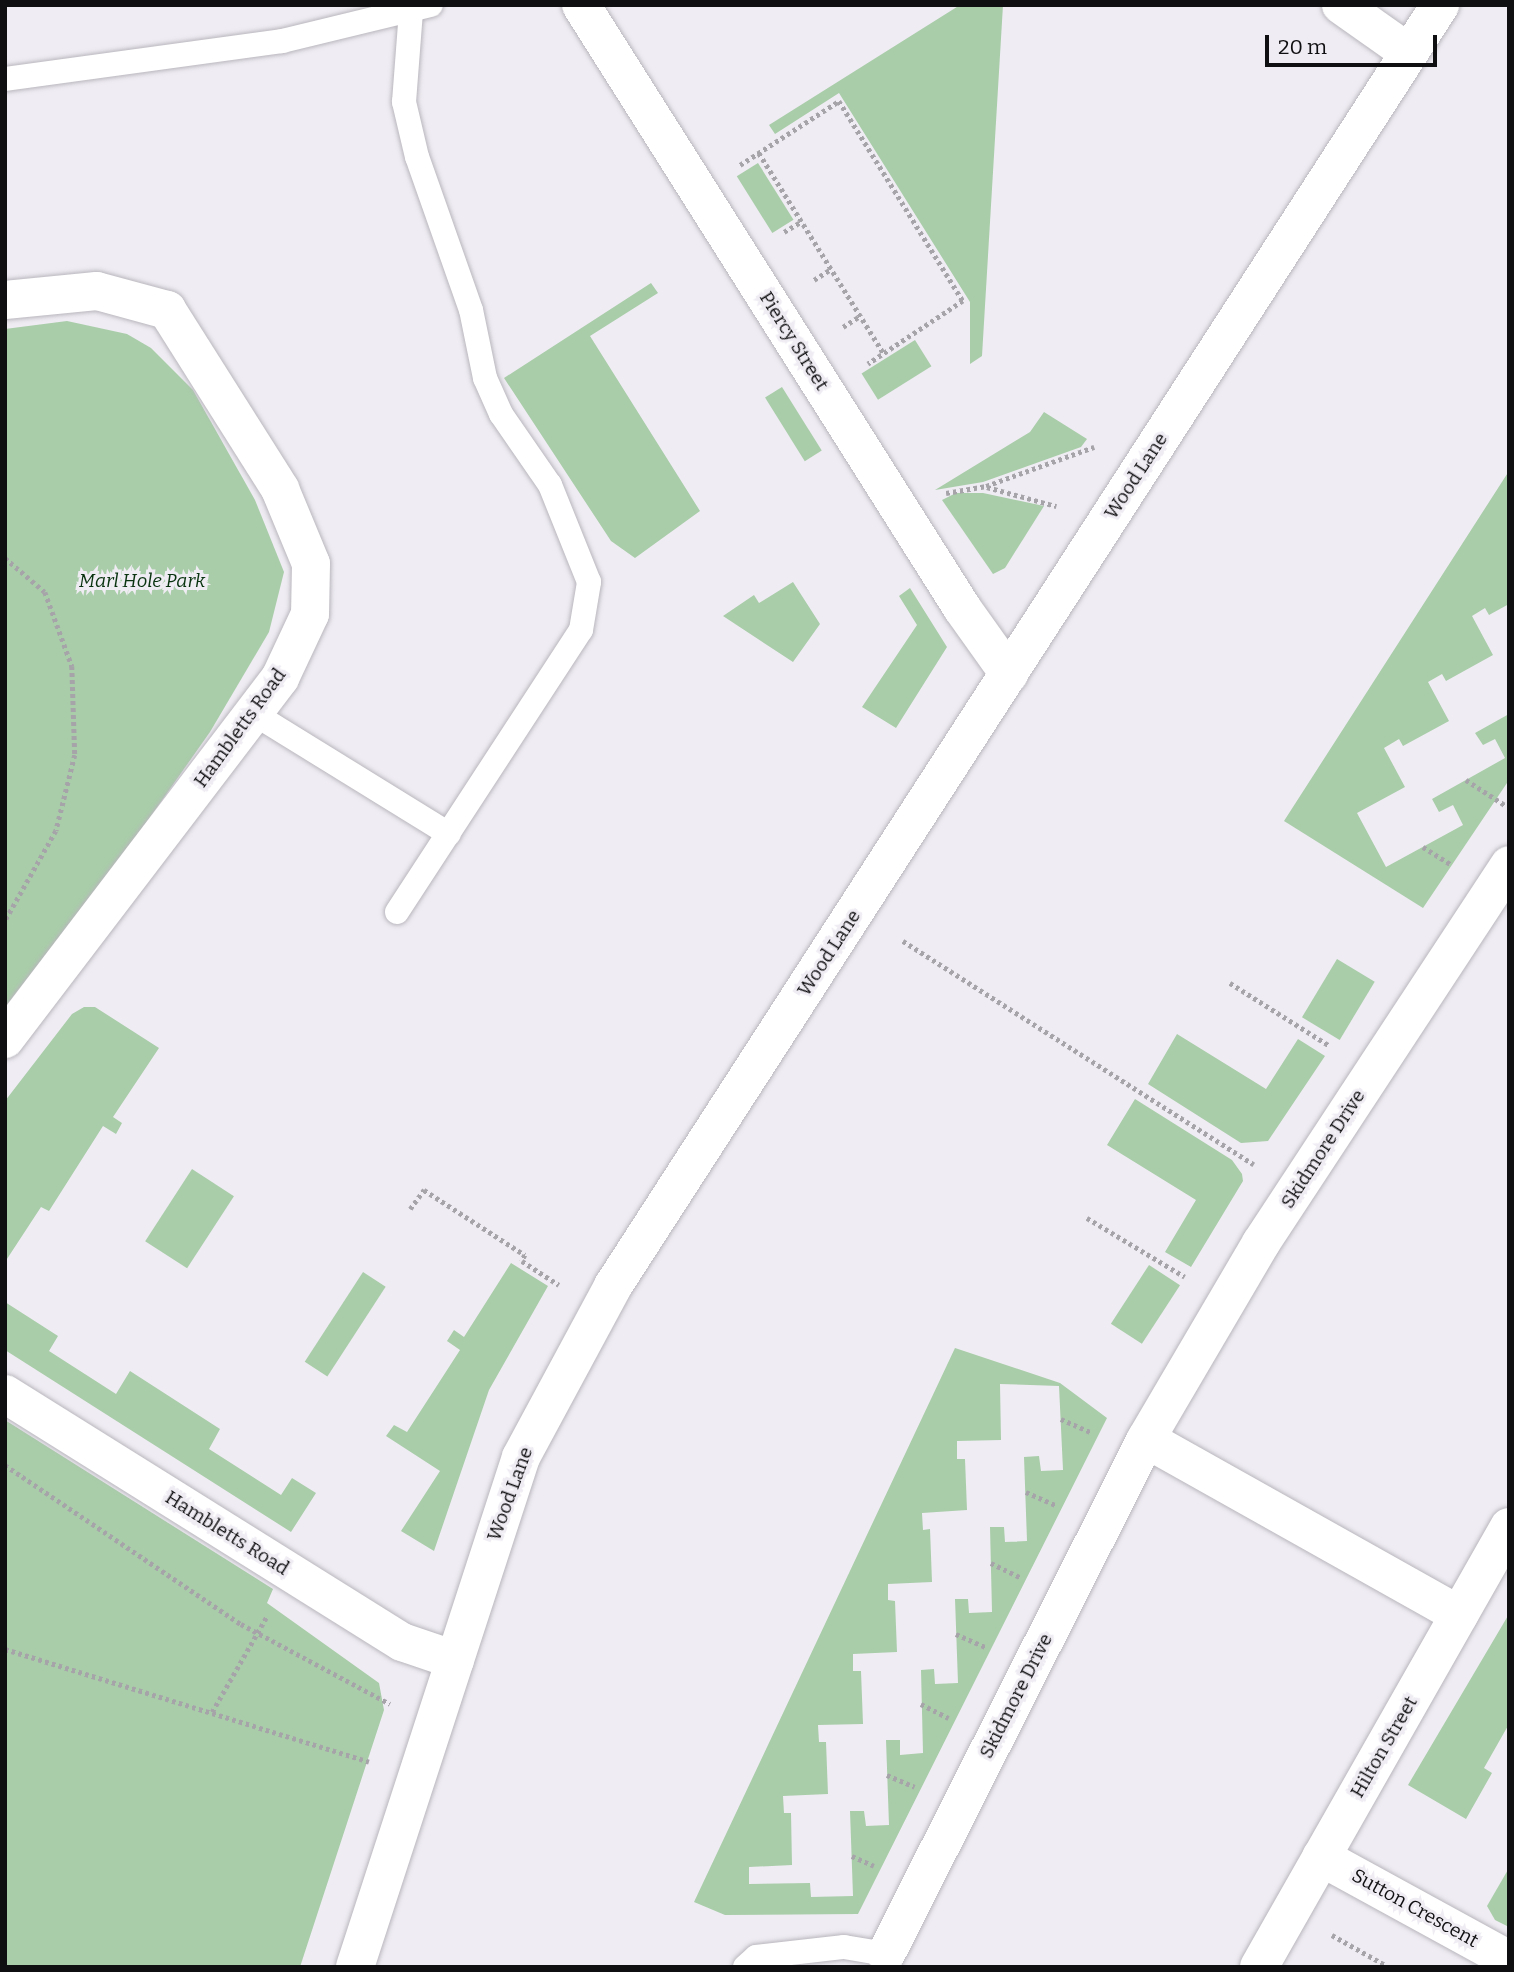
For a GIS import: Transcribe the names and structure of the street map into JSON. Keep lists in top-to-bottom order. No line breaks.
{"streets":{"street":["Piercy Street","Wood Lane","Hambletts Road","Skidmore Drive","Hilton Street","Sutton Crescent"]},"crossings":[["Piercy Street","Wood Lane"],["Wood Lane","Hambletts Road"],["Hilton Street","Sutton Crescent"]],"parks":["Marl Hole Park"],"scale_bar":"20 m"}
